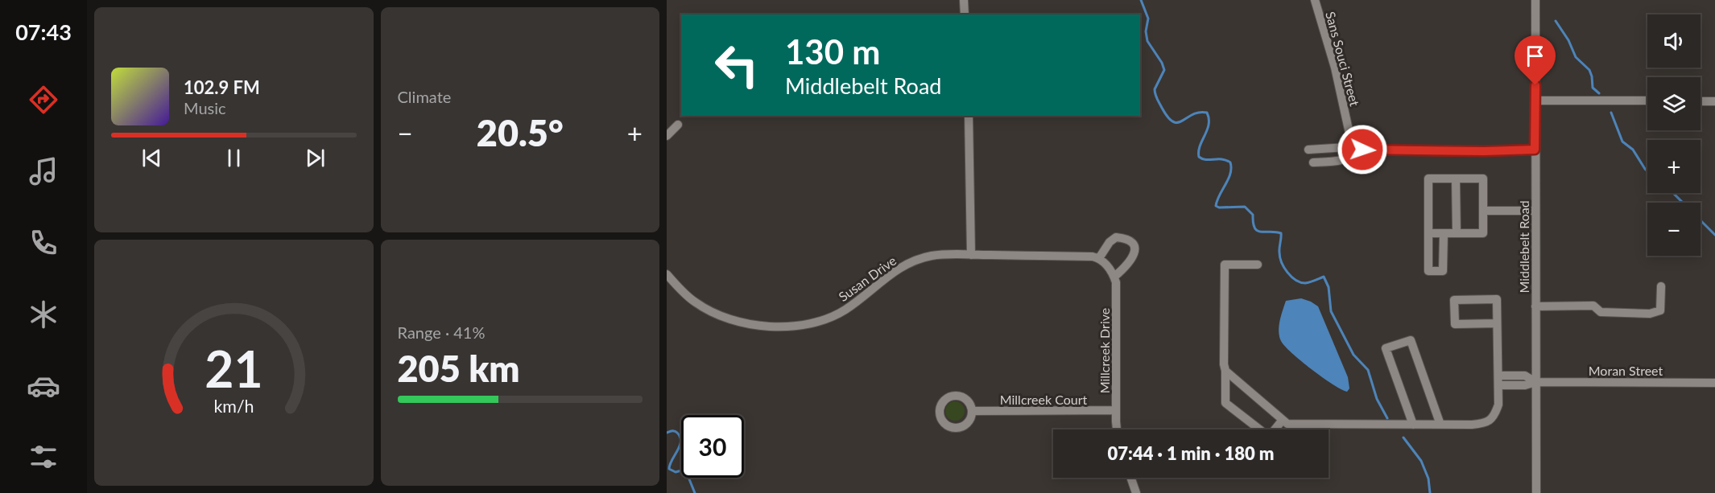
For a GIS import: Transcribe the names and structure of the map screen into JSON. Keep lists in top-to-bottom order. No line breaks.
{"streets":{"street":["Sans Souci Street","Middlebelt Road","Susan Drive","Millcreek Drive","Moran Street","Millcreek Court"]},"crossings":[["Middlebelt Road","Moran Street"],["Susan Drive","Millcreek Drive"],["Millcreek Drive","Millcreek Court"]],"page":{"tabs":"07:43","tile":["Climate",["Range · 41%","205 km"]],"map_buttons":["+","−"],"turn":["130 m","Middlebelt Road"],"song":["102.9 FM","Music"],"heat":["−","20.5°","+"],"limit":"30","trip":"07:44 · 1 min · 180 m","gauge":["21","km/h"]}}
